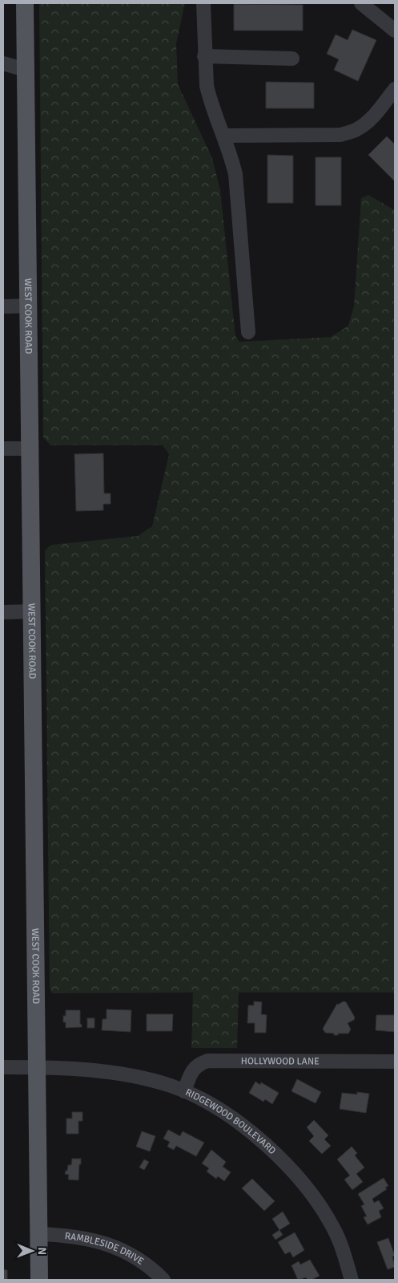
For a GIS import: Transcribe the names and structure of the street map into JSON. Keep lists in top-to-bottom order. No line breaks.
{"streets":{"main road":["WEST COOK ROAD"],"street":["HOLLYWOOD LANE","RIDGEWOOD BOULEVARD","RAMBLESIDE DRIVE"]},"crossings":[["WEST COOK ROAD","RIDGEWOOD BOULEVARD"],["WEST COOK ROAD","RAMBLESIDE DRIVE"],["HOLLYWOOD LANE","RIDGEWOOD BOULEVARD"]],"north":"right"}
